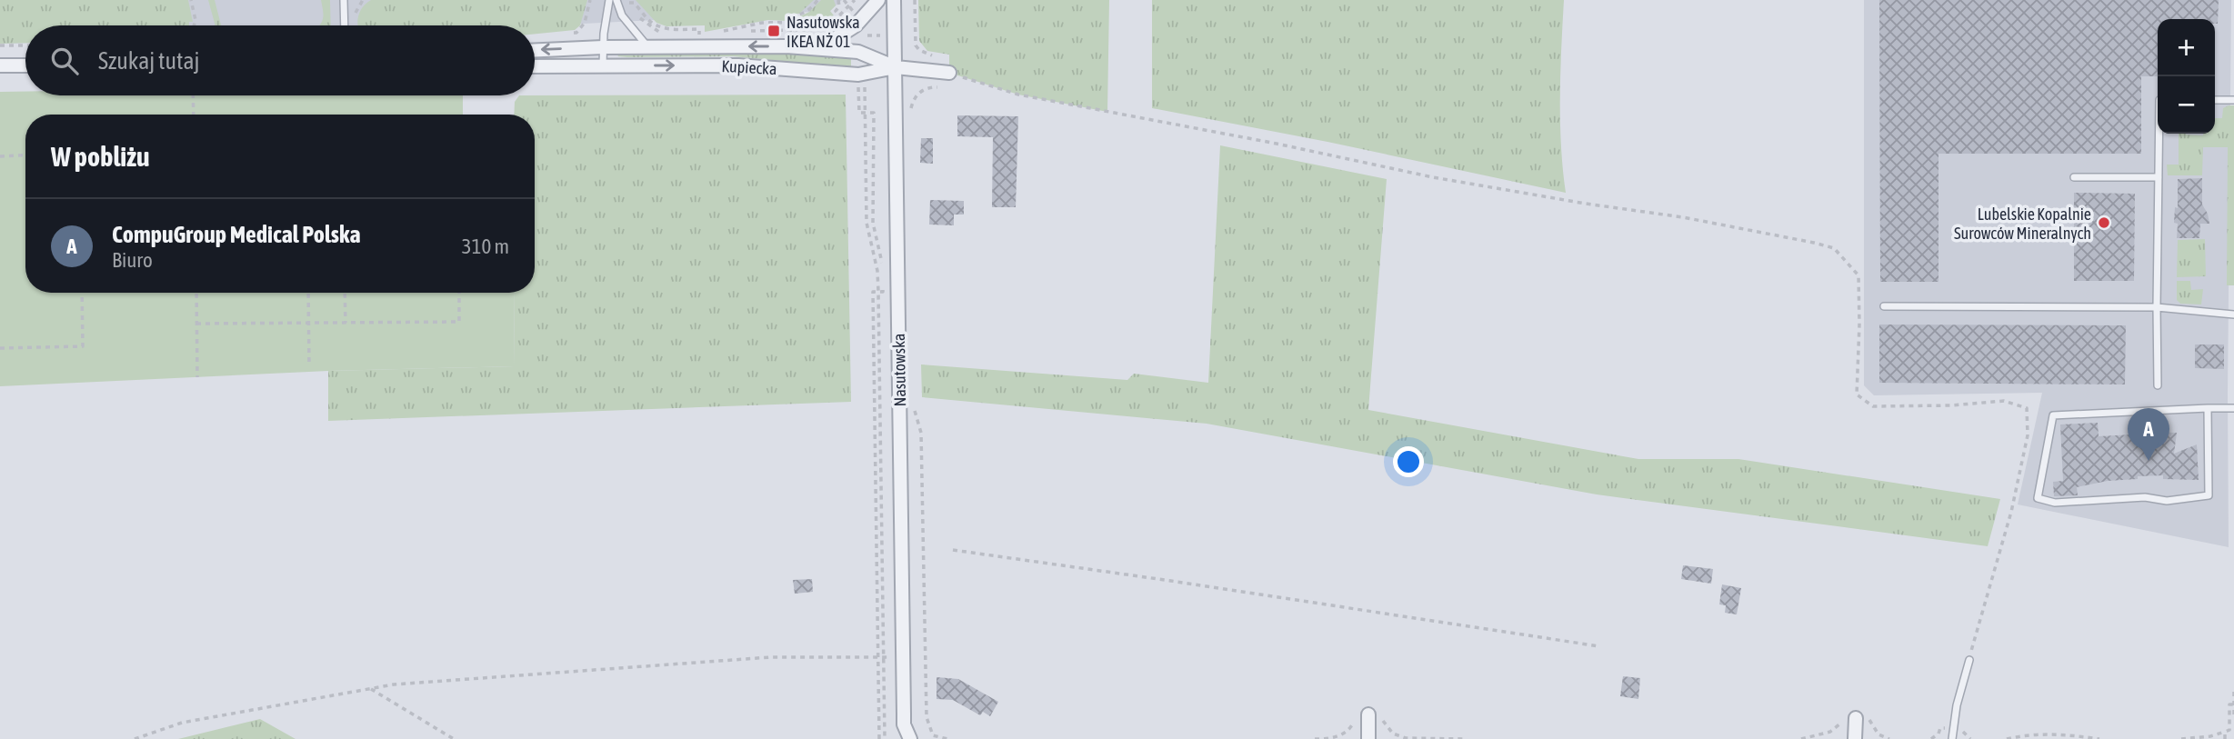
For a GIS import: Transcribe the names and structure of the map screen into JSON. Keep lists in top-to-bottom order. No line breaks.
{"streets":{"street":["Kupiecka","Nasutowska"]},"crossings":[["Kupiecka","Nasutowska"]],"places":{"transit":["Nasutowska IKEA NŻ 01"],"other":["Lubelskie Kopalnie Surowców Mineralnych"]},"page":{"map_buttons":["+","−"],"search":"Szukaj tutaj","heading":"W pobliżu","list":[{"mark":"A","name":"CompuGroup Medical Polska","note":"Biuro","value":"310 m"}],"pins":"A"}}
